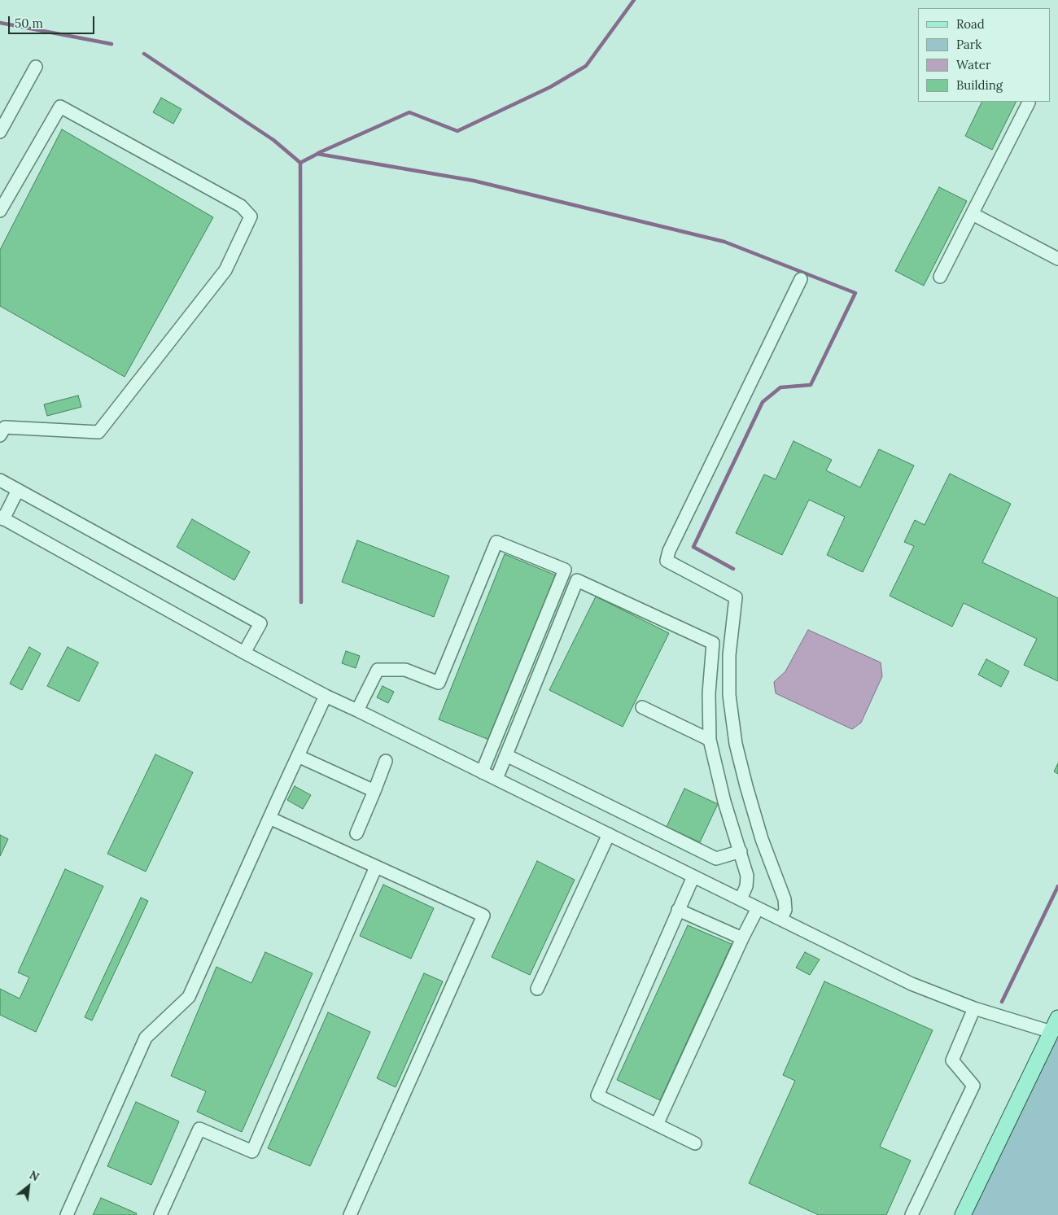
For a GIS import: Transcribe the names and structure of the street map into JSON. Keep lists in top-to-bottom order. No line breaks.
{"legend":["Road","Park","Water","Building"],"scale_bar":"50 m","north":"top right"}
